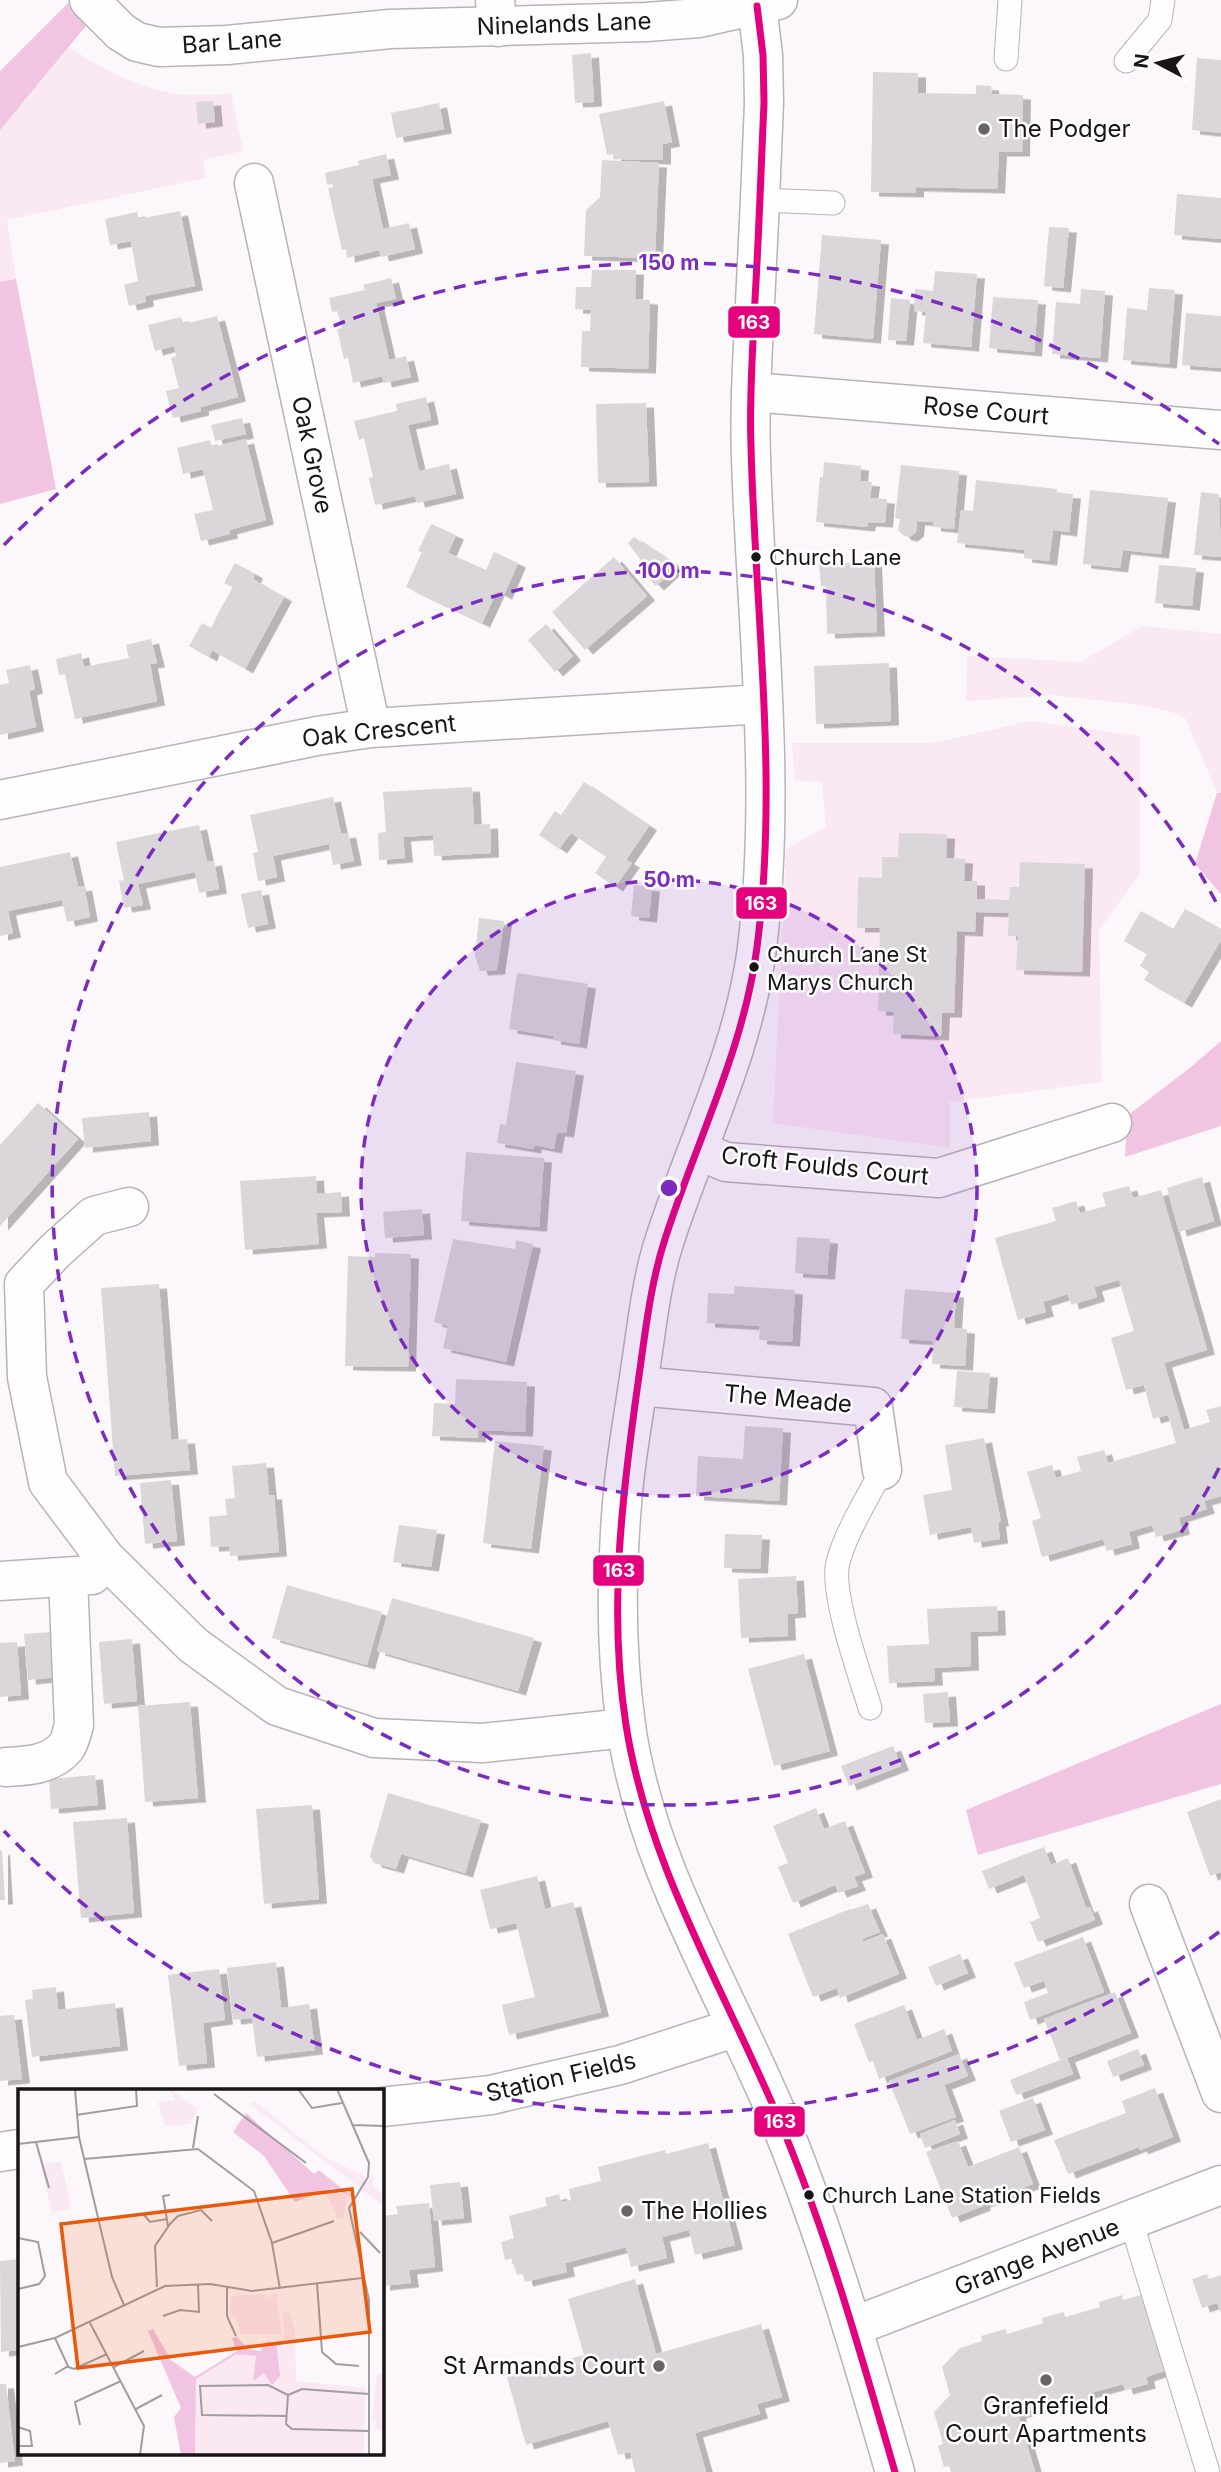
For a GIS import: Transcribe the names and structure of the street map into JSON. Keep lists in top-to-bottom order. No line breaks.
{"streets":{"street":["Ninelands Lane","Bar Lane","Rose Court","Oak Grove","Oak Crescent","Croft Foulds Court","The Meade","Station Fields","Grange Avenue"]},"crossings":[["Ninelands Lane","Bar Lane"],["Oak Grove","Oak Crescent"]],"places":["The Podger","Church Lane","Church Lane St Marys Church","Church Lane Station Fields","The Hollies","St Armands Court","Granfefield Court Apartments"],"lines":["transit line 163"],"north":"left","rings":["150 m","100 m","50 m"]}
